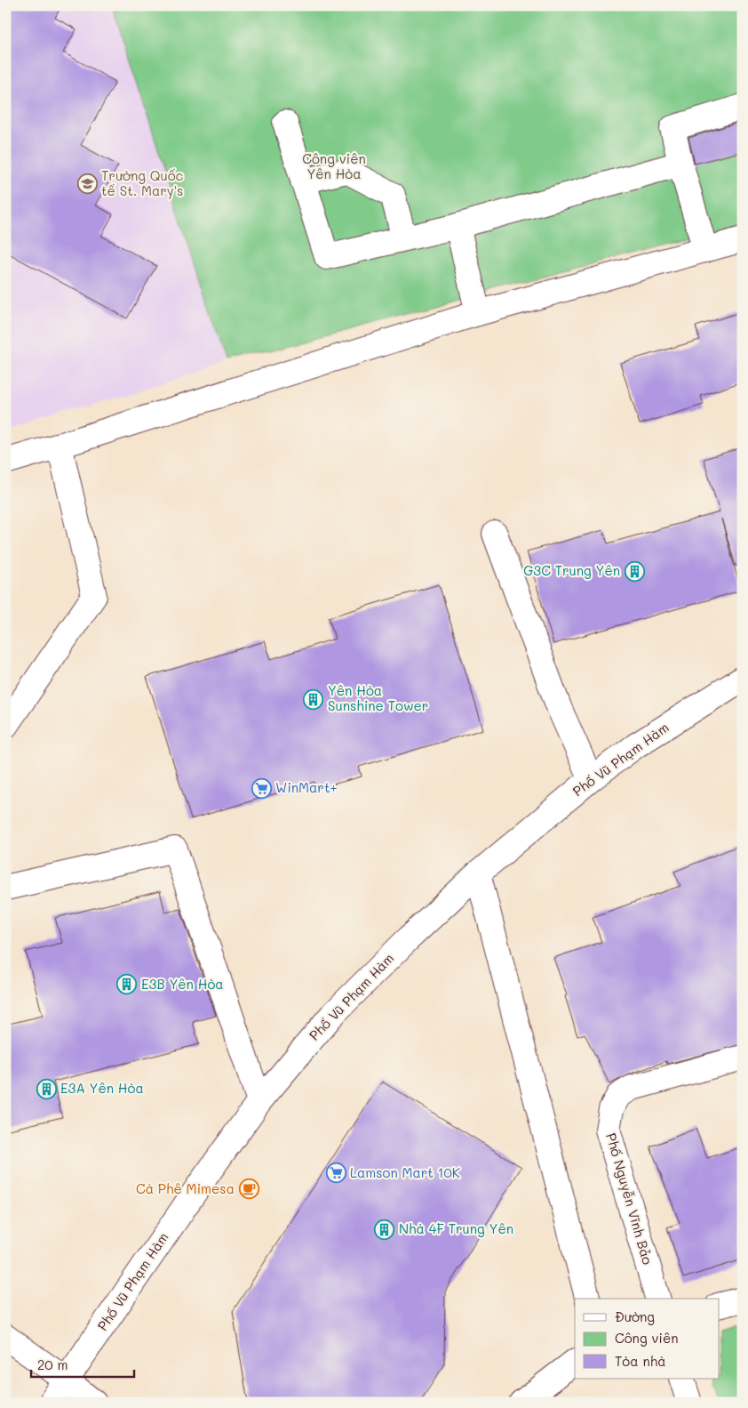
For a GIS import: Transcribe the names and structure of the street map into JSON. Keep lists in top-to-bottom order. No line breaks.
{"streets":{"street":["Phố Vũ Phạm Hàm","Phố Nguyễn Vĩnh Bảo"]},"parks":["Công viên Yên Hòa"],"places":{"school or university":["Trường Quốc tế St. Mary's"],"building":["G3C Trung Yên","Yên Hòa Sunshine Tower","E3B Yên Hòa","E3A Yên Hòa","Nhà 4F Trung Yên"],"supermarket":["WinMart+","Lamson Mart 10K"],"cafe":["Cà Phê Mimesa"]},"legend":["Đường","Công viên","Tòa nhà"],"scale_bar":"20 m"}
